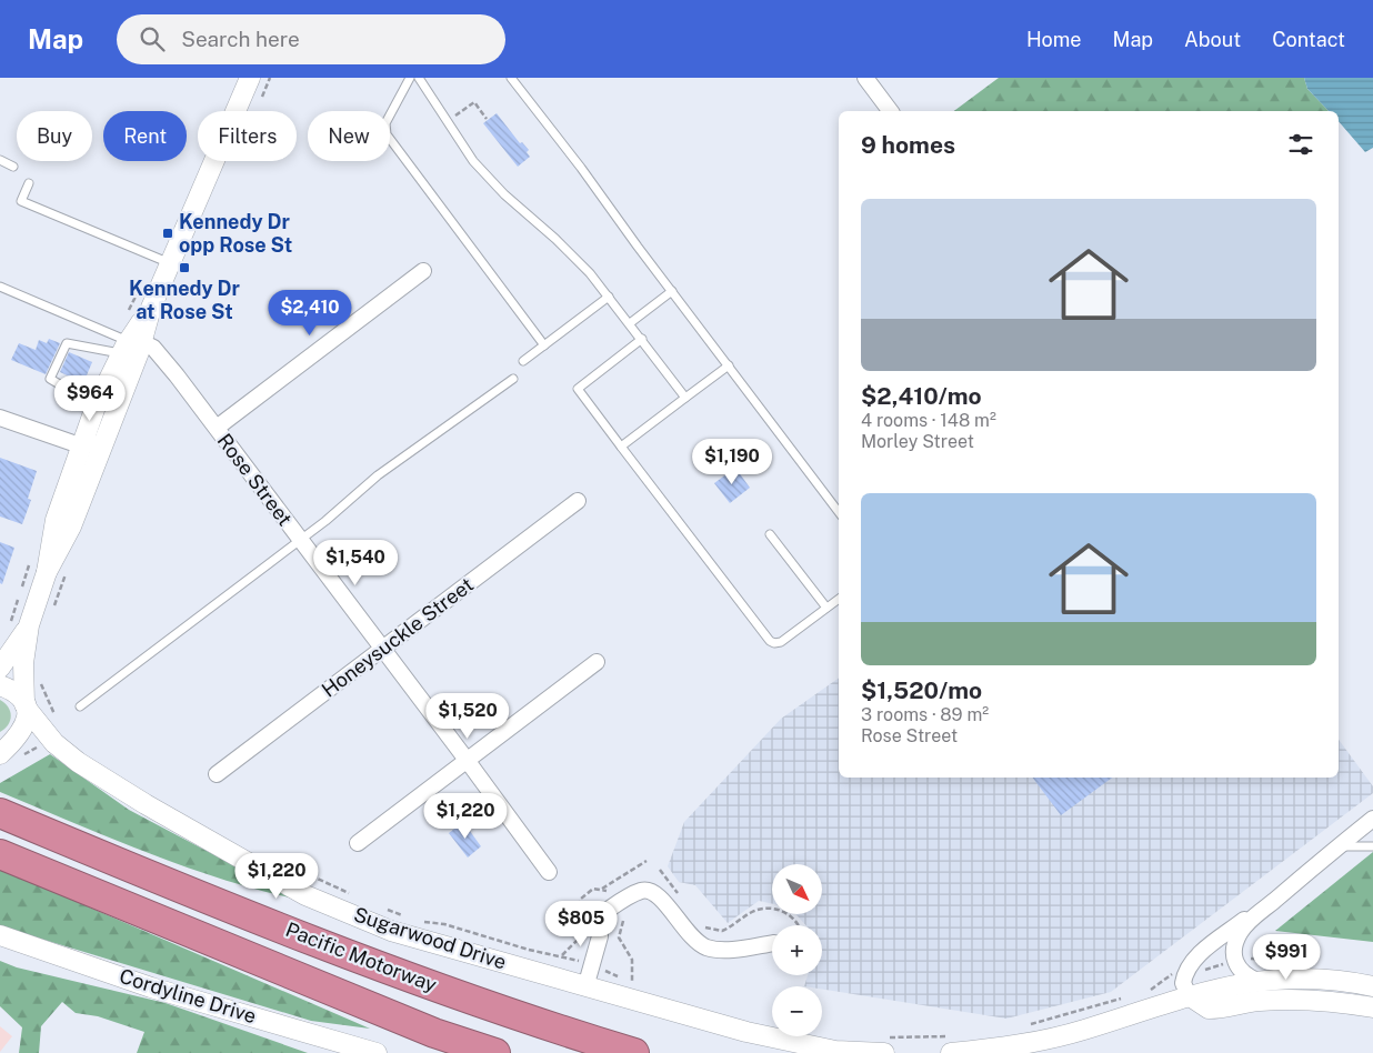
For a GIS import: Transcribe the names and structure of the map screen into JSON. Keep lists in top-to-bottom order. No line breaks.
{"streets":{"highway":["Pacific Motorway"],"street":["Rose Street","Honeysuckle Street","Sugarwood Drive","Cordyline Drive"]},"crossings":[["Rose Street","Honeysuckle Street"]],"places":{"transit":["Kennedy Dr opp Rose St","Kennedy Dr at Rose St"]},"north":"bottom right","page":{"header":"Map","search":"Search here","nav":["Home","Map","About","Contact"],"chip":["Buy","Rent","Filters","New"],"heading":"9 homes","list":[{"name":"$2,410/mo","note":"4 rooms · 148 m² · Morley Street"},{"name":"$1,520/mo","note":"3 rooms · 89 m² · Rose Street"}],"price":["$2,410","$964","$1,190","$1,540","$1,520","$1,220","$1,220","$805","$991"],"map_buttons":["+","−"]}}
